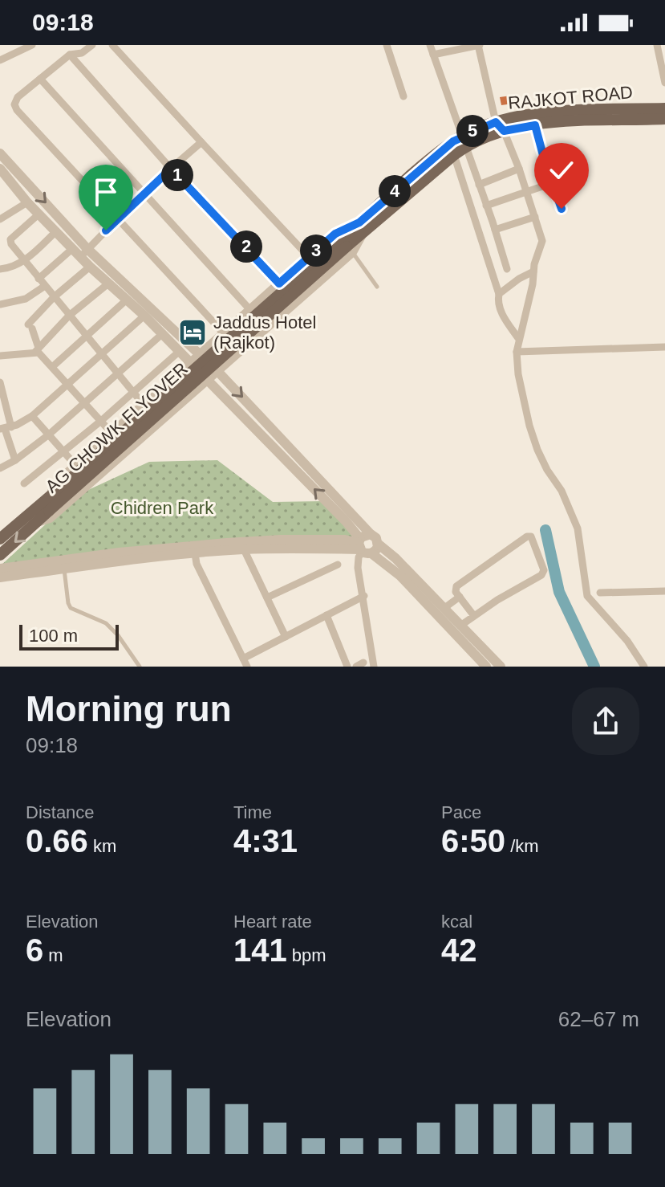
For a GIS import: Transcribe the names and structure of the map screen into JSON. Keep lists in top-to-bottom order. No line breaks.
{"streets":{"main road":["RAJKOT ROAD","AG CHOWK FLYOVER"]},"parks":["Chidren Park"],"places":{"hotel":["Jaddus Hotel (Rajkot)"]},"scale_bar":"100 m","page":{"status":"09:18","pins":["5","1","4","2","3"],"scale":"100 m","heading":["Morning run","09:18"],"stats":[["Distance","0.66 km"],["Time","4:31"],["Pace","6:50 /km"],["Elevation","6 m"],["Heart rate","141 bpm"],["kcal","42"]],"chart":["Elevation","62–67 m"]}}
